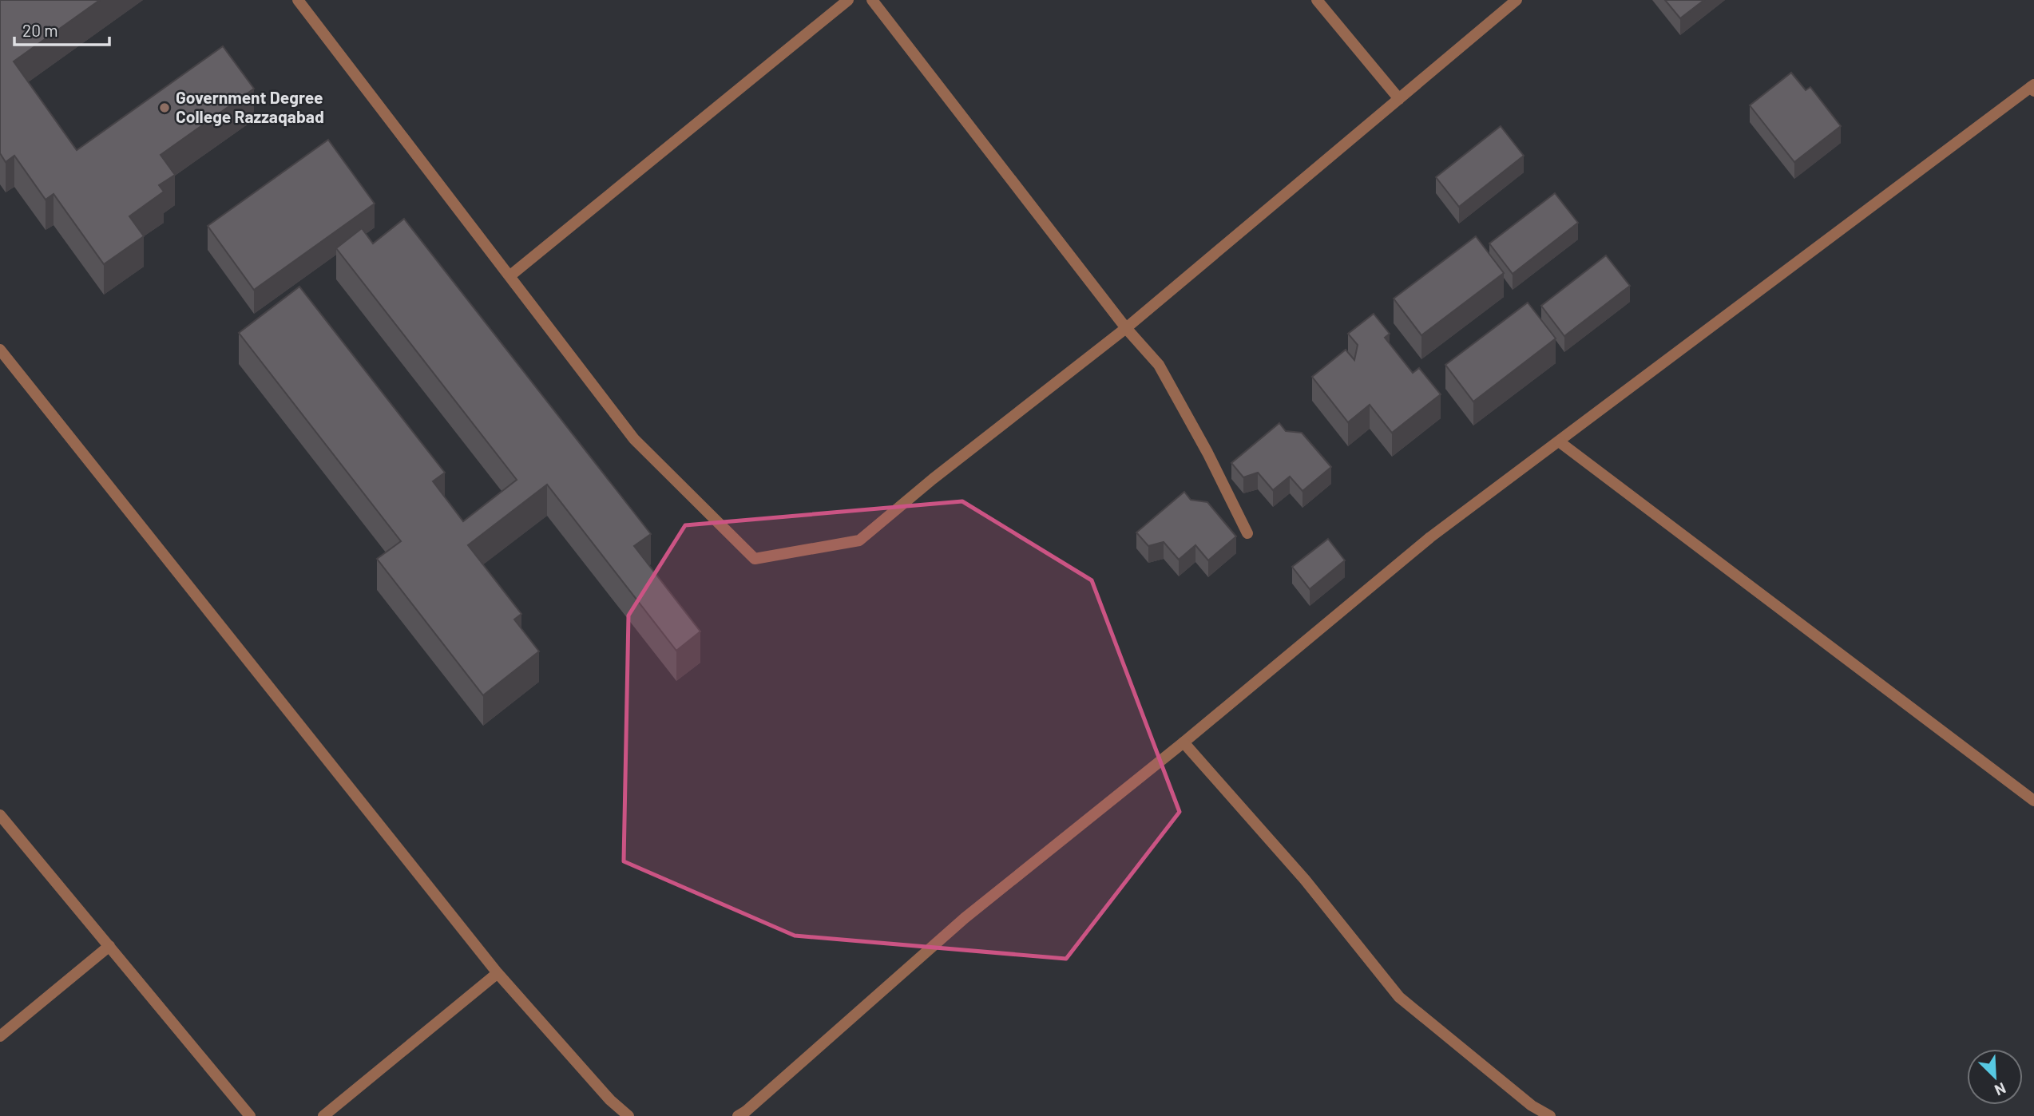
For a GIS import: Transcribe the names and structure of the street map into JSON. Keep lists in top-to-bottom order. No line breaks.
{"places":["Government Degree College Razzaqabad"],"scale_bar":"20 m","north":"bottom right"}
